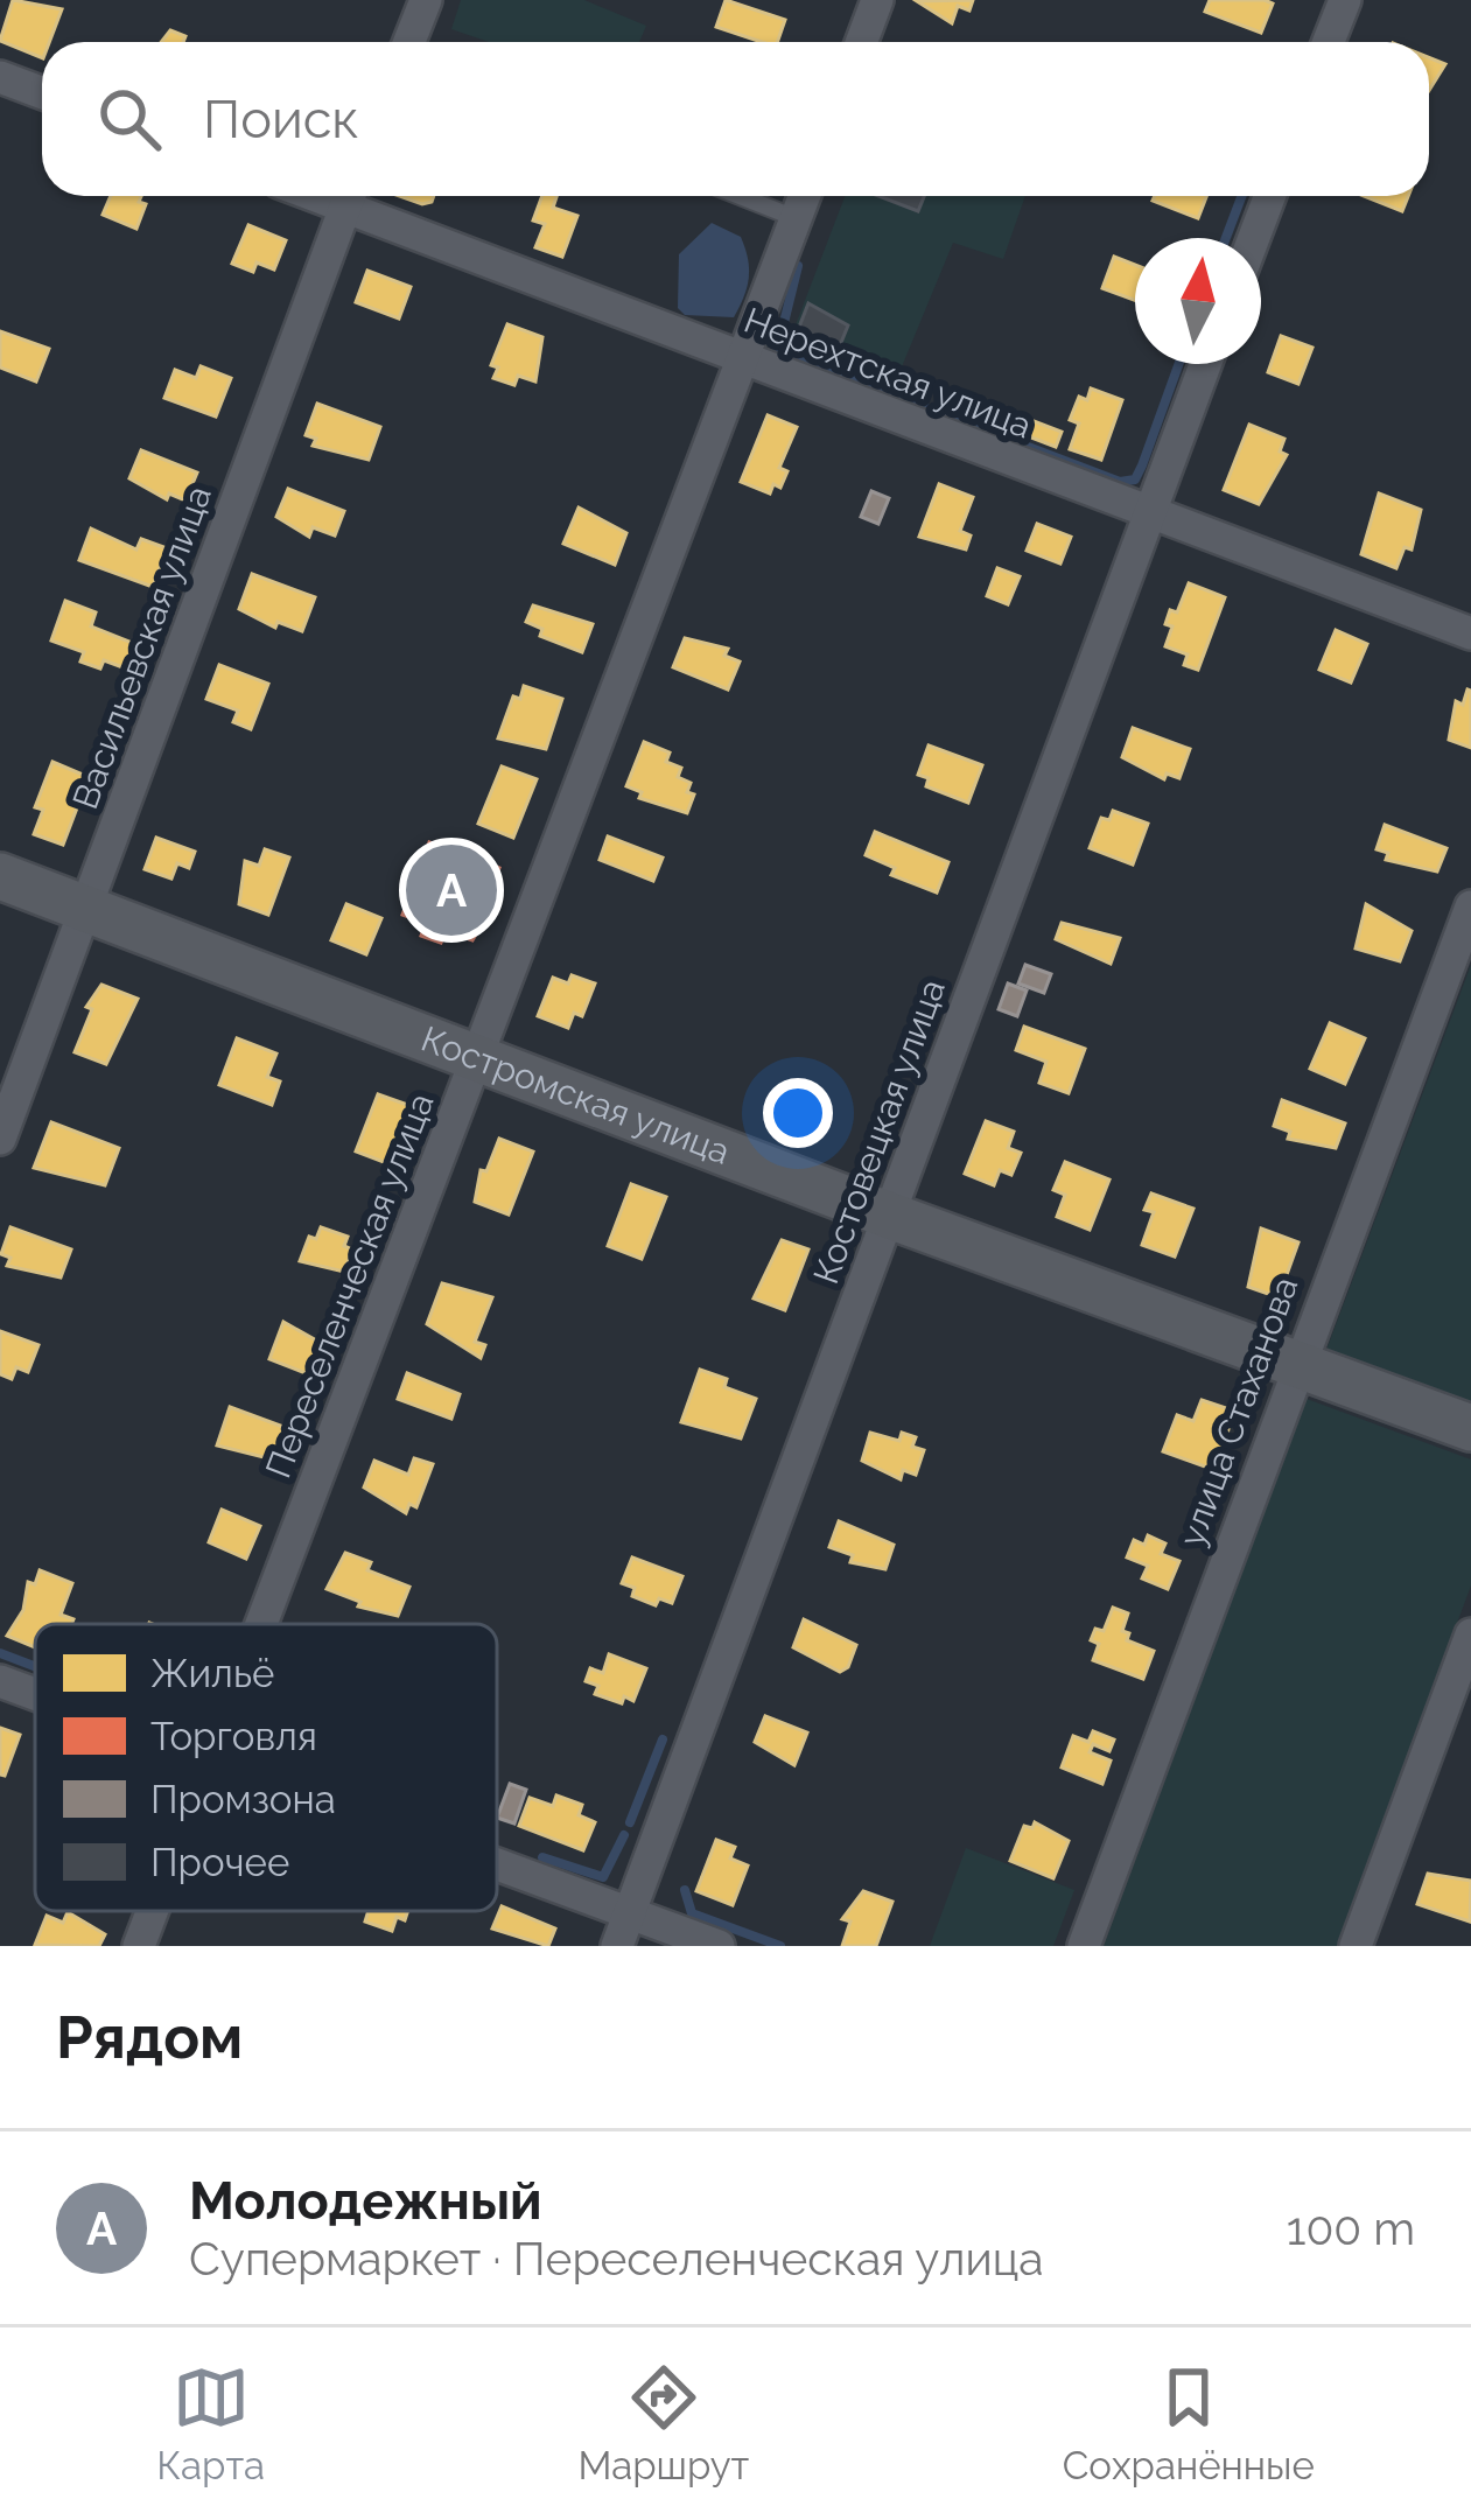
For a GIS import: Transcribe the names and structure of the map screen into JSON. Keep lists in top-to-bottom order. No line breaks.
{"streets":{"street":["Нерехтская улица","Васильевская улица","Костромская улица","Костовецкая улица","Переселенческая улица","улица Стаханова"]},"crossings":[["Нерехтская улица","Костовецкая улица"],["Нерехтская улица","Переселенческая улица"],["Васильевская улица","Костромская улица"],["Костромская улица","Костовецкая улица"],["Костромская улица","Переселенческая улица"],["Костромская улица","улица Стаханова"]],"legend":["Жильё","Торговля","Промзона","Прочее"],"north":"top","page":{"search":"Поиск","pins":"A","heading":"Рядом","list":[{"mark":"A","name":"Молодежный","note":"Супермаркет · Переселенческая улица","value":"100 m"}],"nav":["Карта","Маршрут","Сохранённые"]}}
